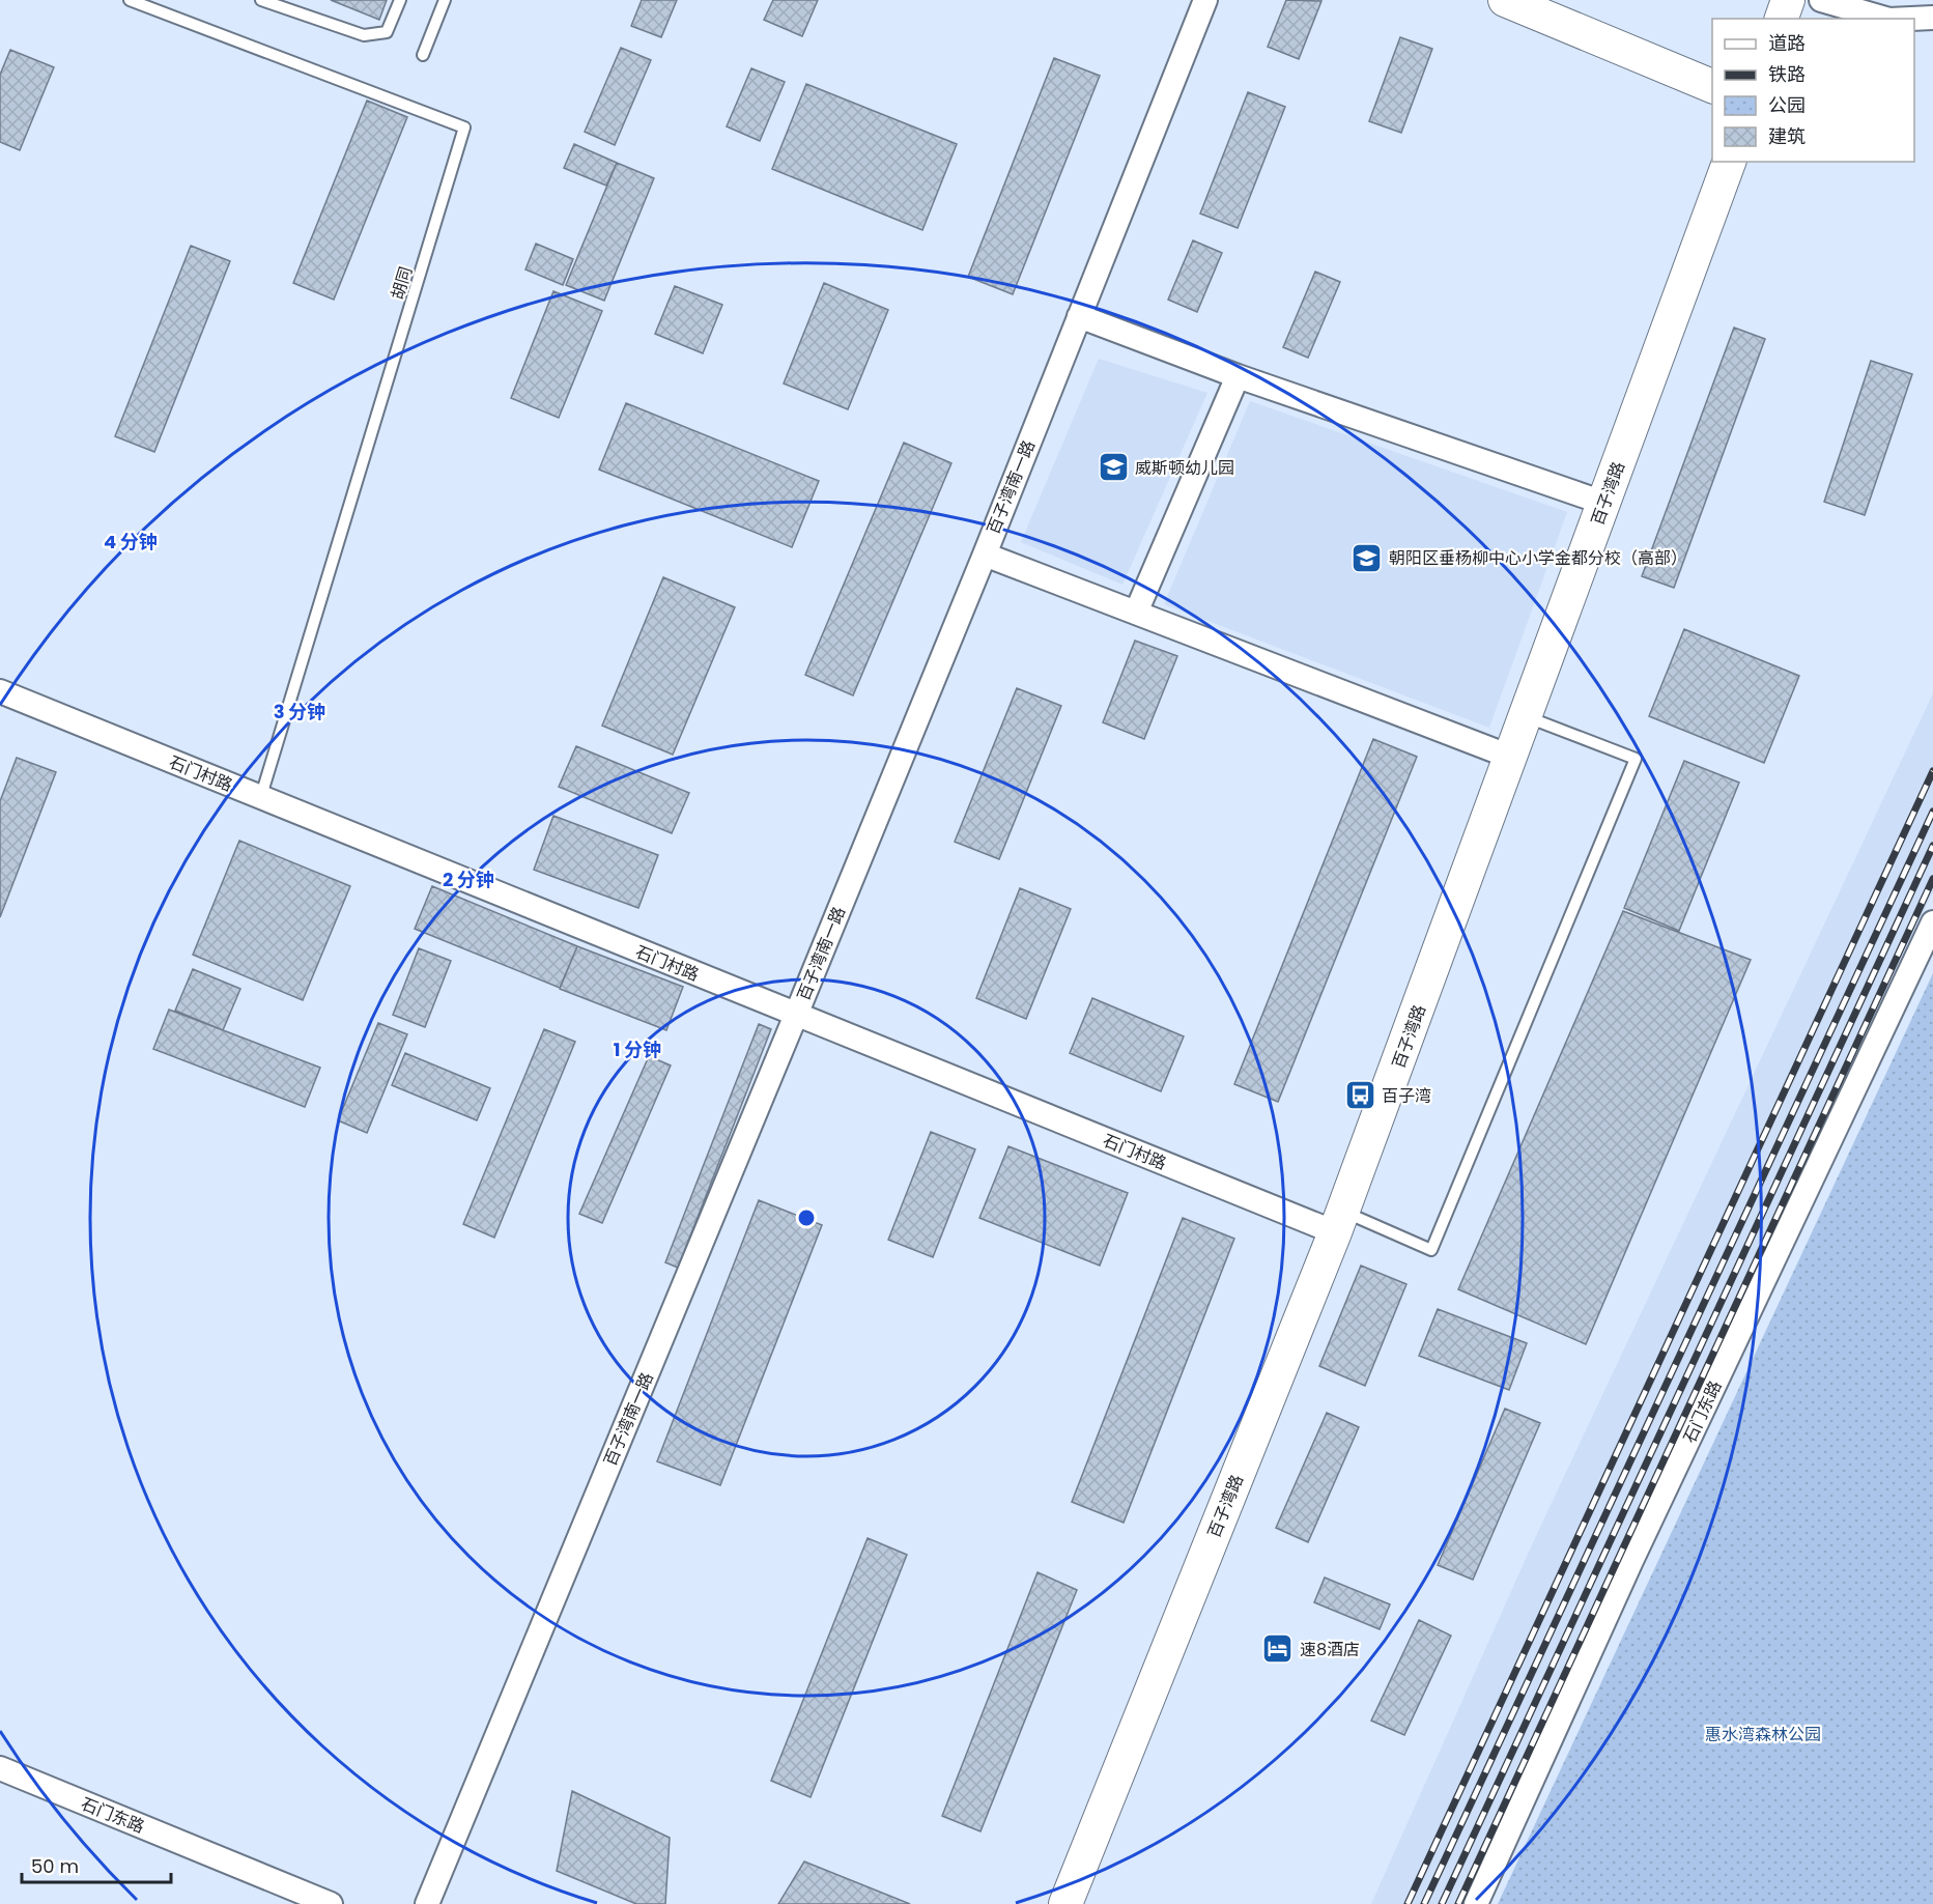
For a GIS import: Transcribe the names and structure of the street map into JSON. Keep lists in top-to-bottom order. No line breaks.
{"streets":{"street":["百子湾南一路","百子湾路","石门村路","石门东路"],"lane":["胡同"]},"crossings":[["百子湾南一路","石门村路"],["百子湾路","石门村路"]],"parks":["惠水湾森林公园"],"places":{"school or university":["威斯顿幼儿园","朝阳区垂杨柳中心小学金都分校（高部）"],"bus stop":["百子湾"],"hotel":["速8酒店"]},"legend":["道路","铁路","公园","建筑"],"scale_bar":"50 m","rings":["4 分钟","3 分钟","2 分钟","1 分钟"]}
